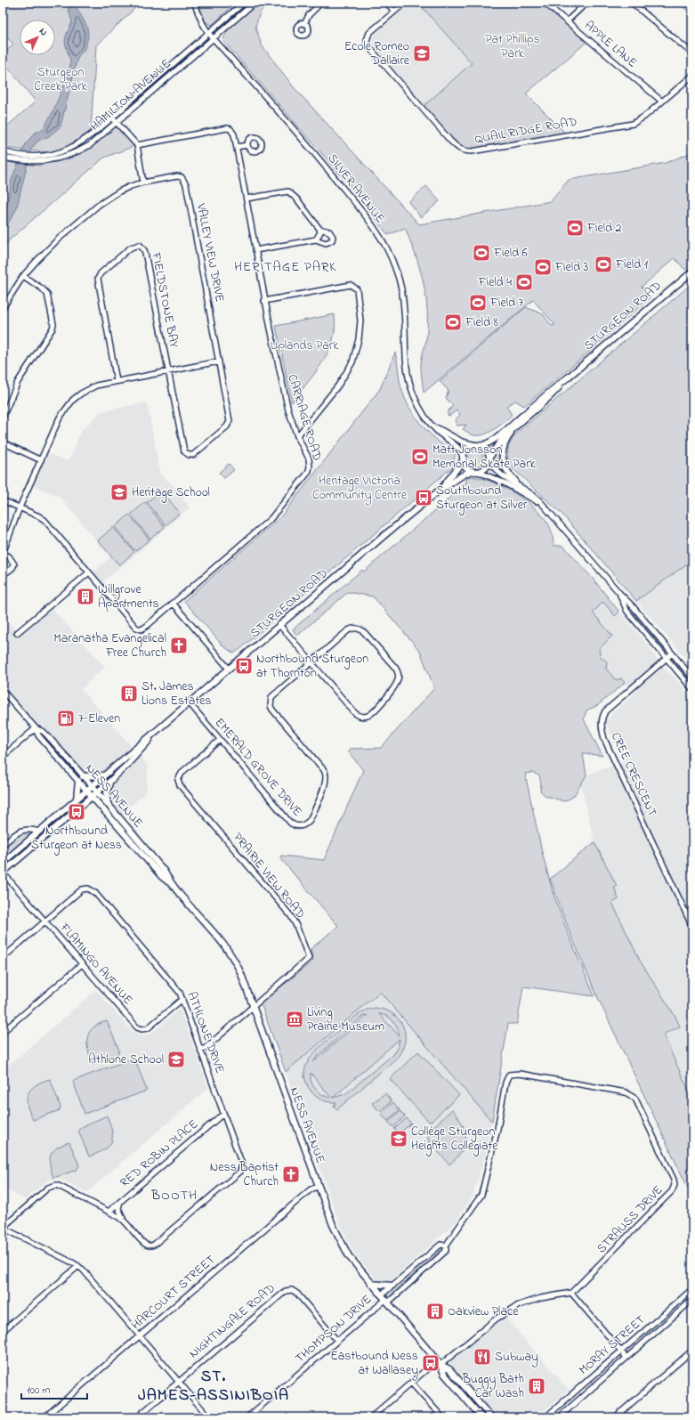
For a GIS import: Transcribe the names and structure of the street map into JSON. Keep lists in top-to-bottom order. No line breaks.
{"streets":{"main road":["STURGEON ROAD","NESS AVENUE"],"street":["APPLE LANE","HAMILTON AVENUE","QUAIL RIDGE ROAD","SILVER AVENUE","VALLEY VIEW DRIVE","FIELDSTONE BAY","CARRIAGE ROAD","EMERALD GROVE DRIVE","CREE CRESCENT","PRAIRIE VIEW ROAD","FLAMINGO AVENUE","ATHLONE DRIVE","RED ROBIN PLACE","STRAUSS DRIVE","HARCOURT STREET","NIGHTINGALE ROAD","THOMPSON DRIVE","MORAY STREET"]},"crossings":[["APPLE LANE","QUAIL RIDGE ROAD"],["HAMILTON AVENUE","SILVER AVENUE"],["SILVER AVENUE","STURGEON ROAD"],["VALLEY VIEW DRIVE","FIELDSTONE BAY"],["STURGEON ROAD","EMERALD GROVE DRIVE"],["STURGEON ROAD","NESS AVENUE"],["STURGEON ROAD","FLAMINGO AVENUE"],["EMERALD GROVE DRIVE","PRAIRIE VIEW ROAD"],["NESS AVENUE","PRAIRIE VIEW ROAD"],["NESS AVENUE","HARCOURT STREET"],["NESS AVENUE","THOMPSON DRIVE"],["PRAIRIE VIEW ROAD","ATHLONE DRIVE"],["FLAMINGO AVENUE","ATHLONE DRIVE"],["ATHLONE DRIVE","RED ROBIN PLACE"],["STRAUSS DRIVE","THOMPSON DRIVE"],["NIGHTINGALE ROAD","THOMPSON DRIVE"]],"districts":["HERITAGE PARK","BOOTH","ST. JAMES-ASSINIBOIA"],"parks":["Pat Phillips Park","Sturgeon Creek Park","Uplands Park","Heritage Victoria Community Centre"],"places":{"school or university":["Ecole Romeo Dallaire","Heritage School","Athlone School","Collège Sturgeon Heights Collegiate"],"sports":["Field 2","Field 6","Field 1","Field 3","Field 4","Field 7","Field 8","Matt Jonsson Memorial Skate Park"],"bus stop":["Southbound Sturgeon at Silver","Northbound Sturgeon at Thornton","Northbound Sturgeon at Ness","Eastbound Ness at Wallasey"],"building":["Willgrove Apartments","St. James Lions Estates","Oakview Place","Buggy Bath Car Wash"],"church":["Maranatha Evangelical Free Church","Ness Baptist Church"],"fuel station":["7-Eleven"],"museum":["Living Prairie Museum"],"restaurant":["Subway"]},"scale_bar":"100 m","north":"top right"}
